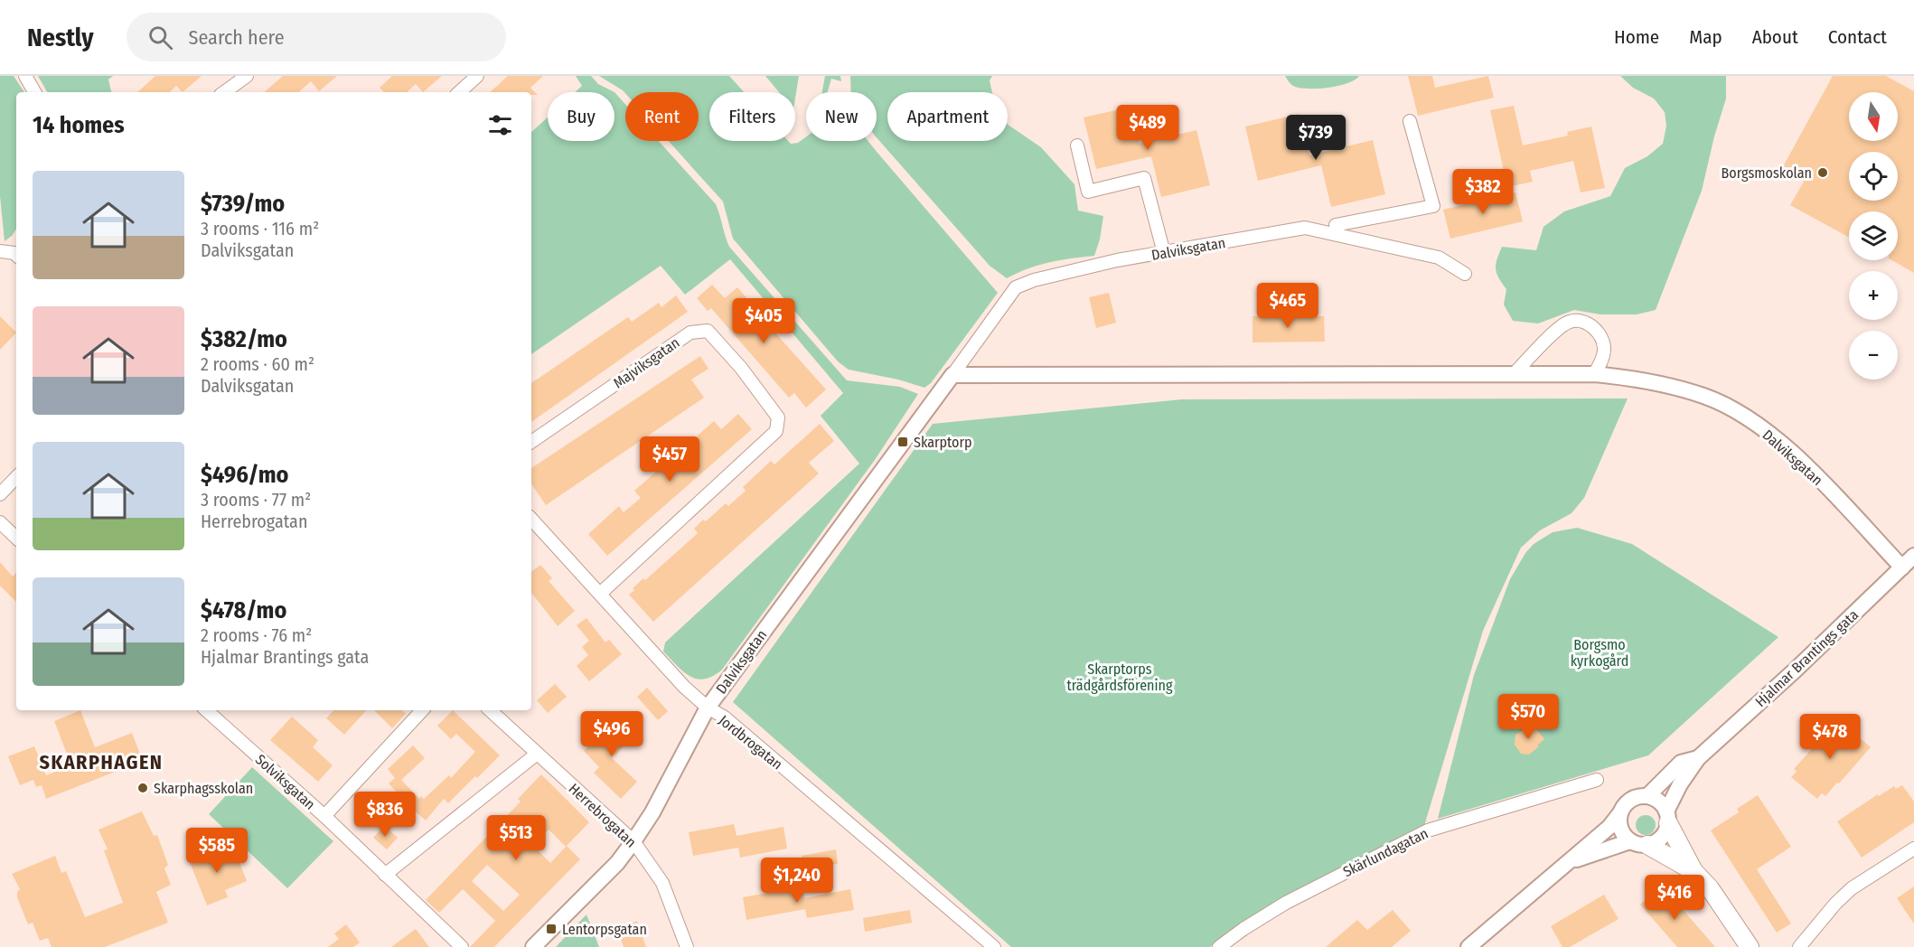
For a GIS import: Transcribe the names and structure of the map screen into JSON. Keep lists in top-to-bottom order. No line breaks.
{"streets":{"street":["Dalviksgatan","Majviksgatan","Hjalmar Brantings gata","Jordbrogatan","Solviksgatan","Herrebrogatan","Skärlundagatan"]},"crossings":[["Dalviksgatan","Hjalmar Brantings gata"],["Dalviksgatan","Jordbrogatan"],["Dalviksgatan","Herrebrogatan"],["Majviksgatan","Jordbrogatan"]],"districts":["SKARPHAGEN"],"parks":["Borgsmo kyrkogård","Skarptorps trädgårdsförening"],"places":{"other":["Borgsmoskolan","Skarphagsskolan"],"transit":["Skarptorp","Lentorpsgatan"]},"north":"bottom","page":{"header":"Nestly","search":"Search here","nav":["Home","Map","About","Contact"],"map_buttons":["+","−"],"chip":["Buy","Rent","Filters","New","Apartment"],"heading":"14 homes","price":["$489","$739","$382","$465","$405","$457","$570","$496","$478","$836","$513","$585","$1,240","$416"],"list":[{"name":"$739/mo","note":"3 rooms · 116 m² · Dalviksgatan"},{"name":"$382/mo","note":"2 rooms · 60 m² · Dalviksgatan"},{"name":"$496/mo","note":"3 rooms · 77 m² · Herrebrogatan"},{"name":"$478/mo","note":"2 rooms · 76 m² · Hjalmar Brantings gata"}]}}
